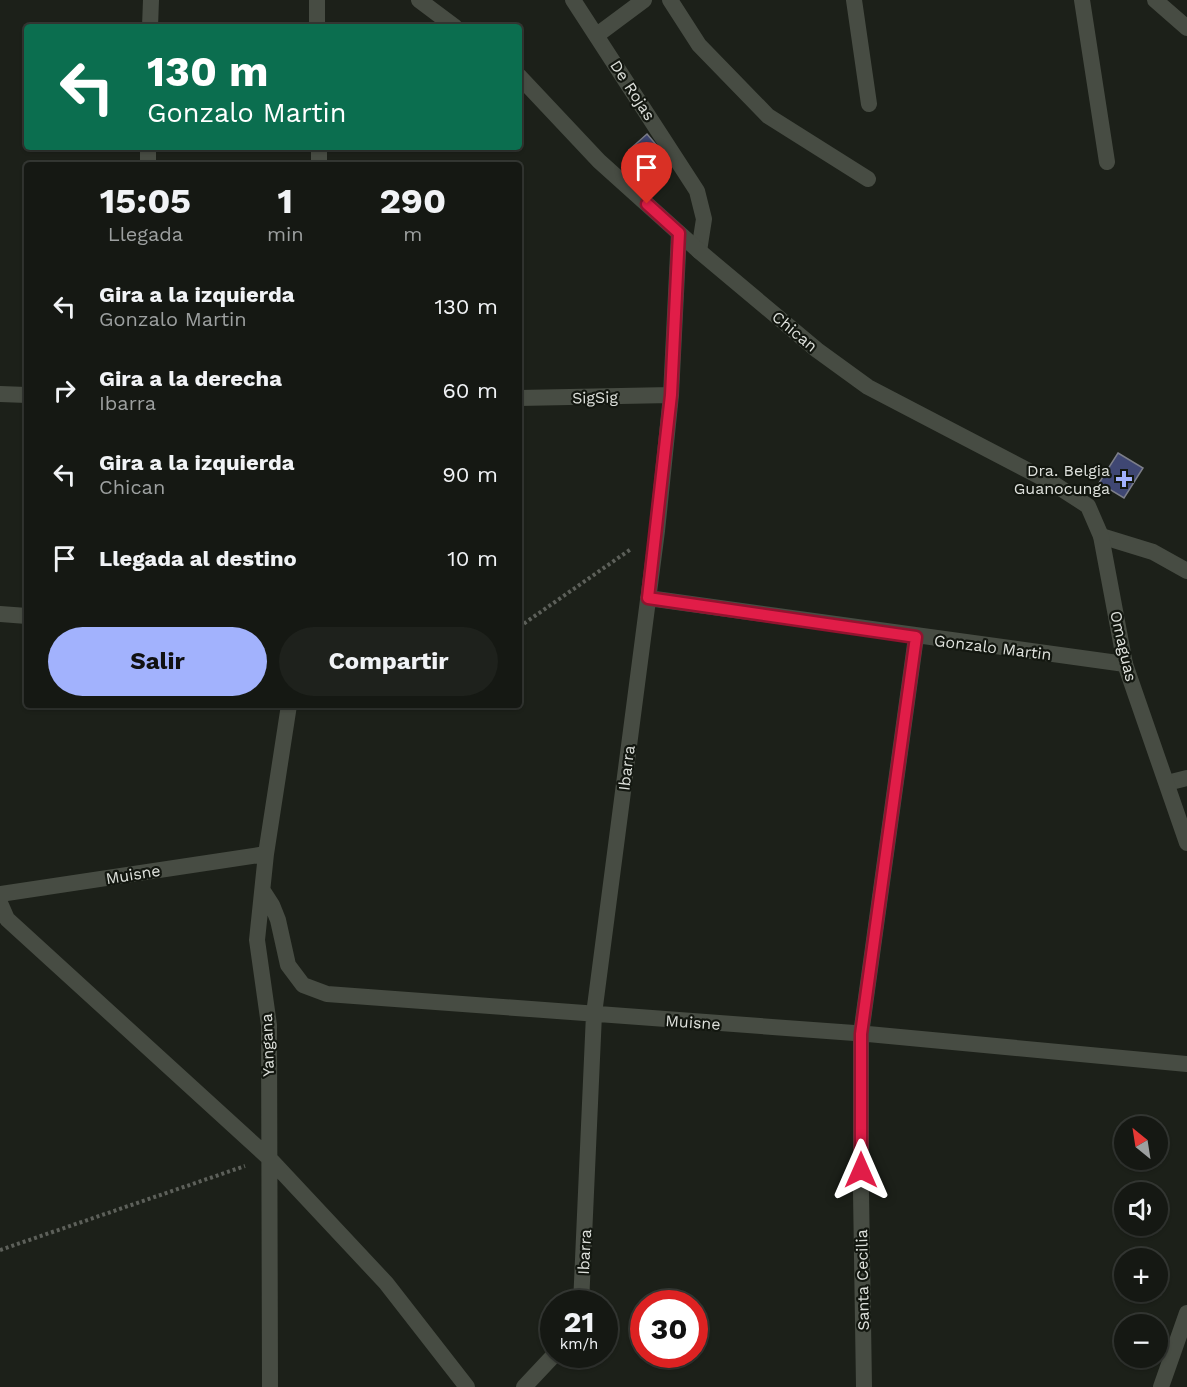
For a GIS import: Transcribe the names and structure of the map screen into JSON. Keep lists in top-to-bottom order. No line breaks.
{"streets":{"street":["De Rojas","Chican","SigSig","Omaguas","Gonzalo Martin","Ibarra","Muisne","Yangana","Santa Cecilia"]},"crossings":[["De Rojas","Chican"],["Chican","Omaguas"],["Chican","Ibarra"],["SigSig","Ibarra"],["Omaguas","Gonzalo Martin"],["Gonzalo Martin","Ibarra"],["Gonzalo Martin","Santa Cecilia"],["Ibarra","Muisne"],["Muisne","Yangana"],["Muisne","Santa Cecilia"]],"places":{"health":["Dra. Belgia Guanocunga"]},"north":"top left","page":{"turn":["130 m","Gonzalo Martin"],"eta":["15:05","Llegada","1","min","290","m"],"list":[{"name":"Gira a la izquierda","note":"Gonzalo Martin","value":"130 m"},{"name":"Gira a la derecha","note":"Ibarra","value":"60 m"},{"name":"Gira a la izquierda","note":"Chican","value":"90 m"},{"name":"Llegada al destino","value":"10 m"}],"buttons":["Salir","Compartir"],"map_buttons":["+","−"],"speed":"21 km/h","limit":"30"}}
